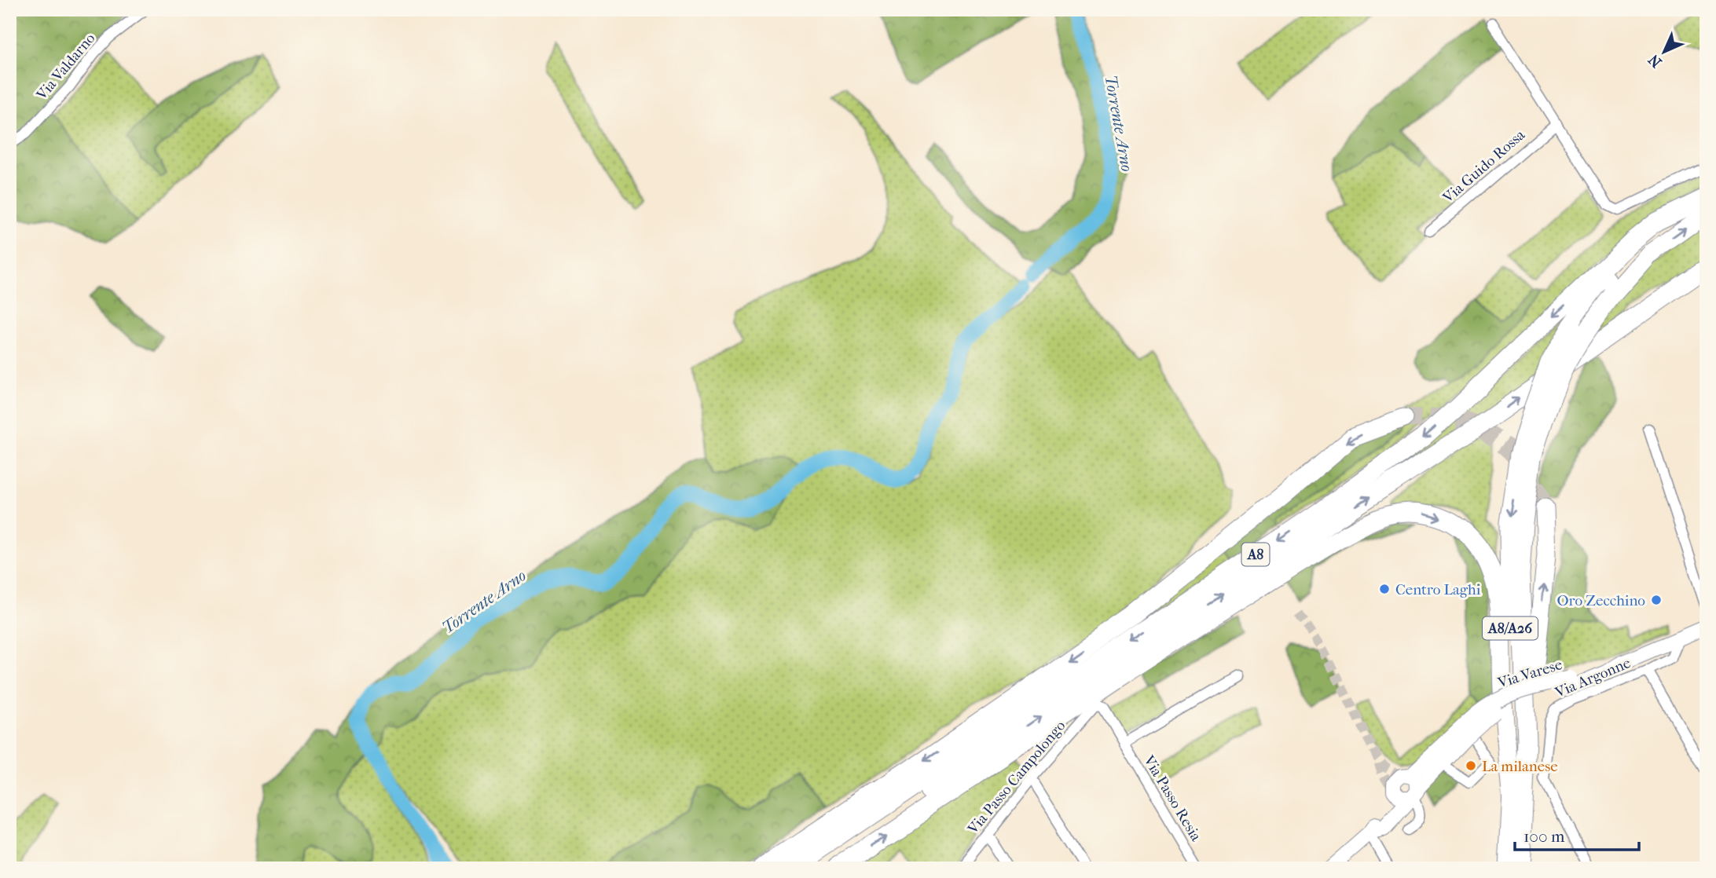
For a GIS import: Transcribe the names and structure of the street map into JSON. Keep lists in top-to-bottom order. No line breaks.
{"streets":{"highway":["A8","A8/A26"],"main road":["Via Varese"],"street":["Via Valdarno","Via Guido Rossa","Via Argonne","Via Passo Campolongo","Via Passo Resia"]},"crossings":[["Via Varese","Via Argonne"],["Via Passo Campolongo","Via Passo Resia"]],"water":["Torrente Arno"],"places":["Centro Laghi","Oro Zecchino","La milanese"],"scale_bar":"100 m","north":"bottom left"}
